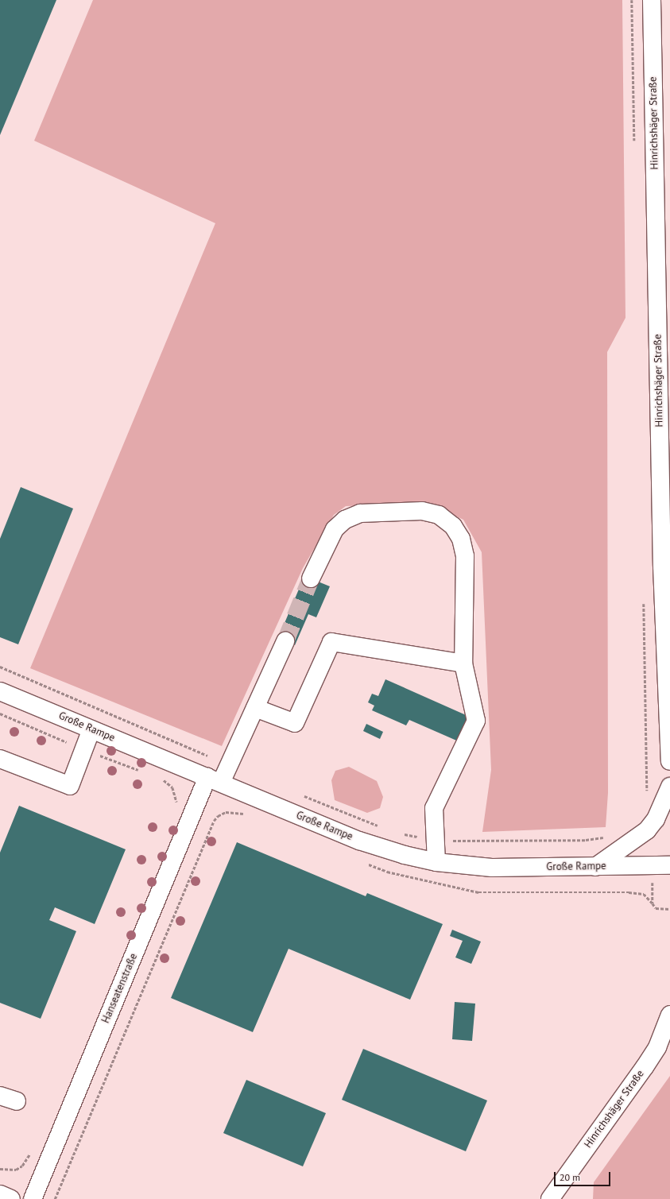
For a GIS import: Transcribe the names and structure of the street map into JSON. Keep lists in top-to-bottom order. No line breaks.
{"streets":{"street":["Hinrichshäger Straße","Große Rampe","Hanseatenstraße"]},"crossings":[["Große Rampe","Hanseatenstraße"]],"scale_bar":"20 m"}
